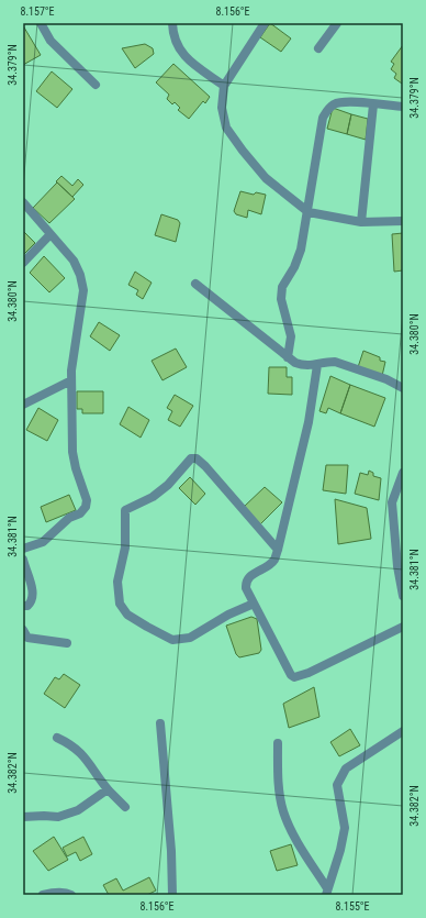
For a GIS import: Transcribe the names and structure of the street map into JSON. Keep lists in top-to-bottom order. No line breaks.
{"coordinates":["8.157°E","8.156°E","34.379°N","34.380°N","34.381°N","34.382°N","8.155°E"]}
